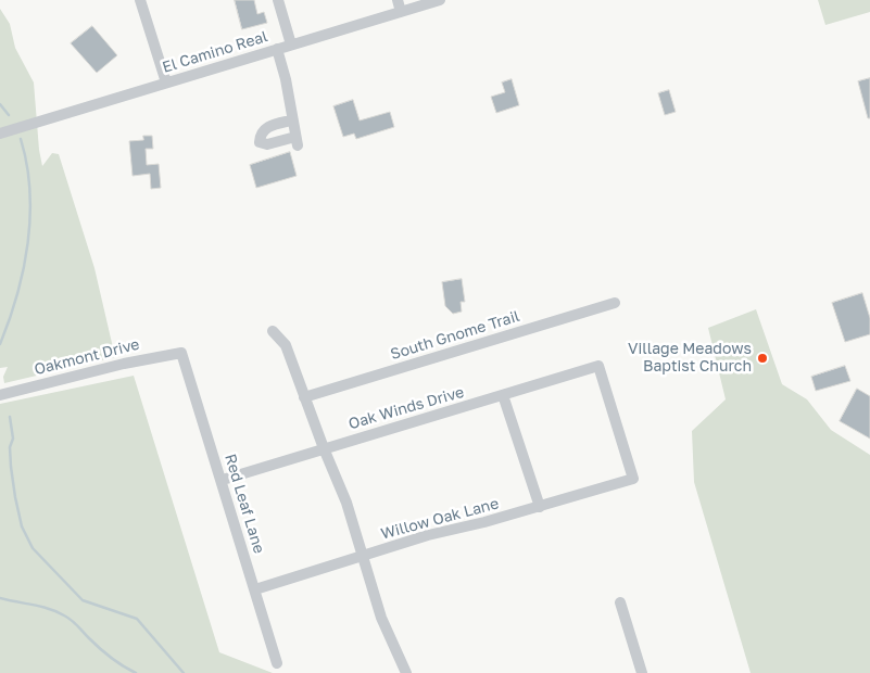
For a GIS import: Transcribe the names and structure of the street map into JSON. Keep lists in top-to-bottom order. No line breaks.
{"streets":{"street":["El Camino Real","South Gnome Trail","Oakmont Drive","Oak Winds Drive","Red Leaf Lane","Willow Oak Lane"]},"crossings":[["Oakmont Drive","Red Leaf Lane"],["Oak Winds Drive","Red Leaf Lane"],["Oak Winds Drive","Willow Oak Lane"],["Red Leaf Lane","Willow Oak Lane"]],"places":["Village Meadows Baptist Church"]}
